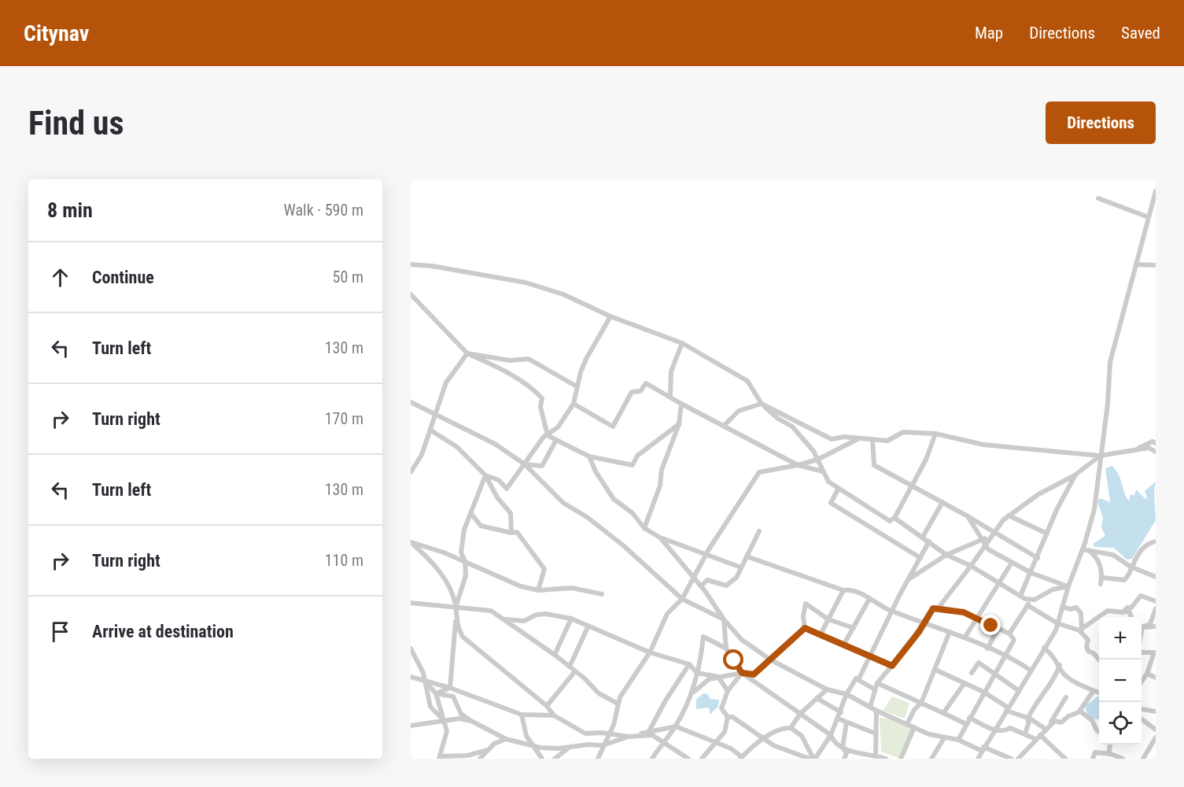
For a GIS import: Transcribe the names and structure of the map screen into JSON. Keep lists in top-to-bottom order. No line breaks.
{"page":{"header":"Citynav","nav":["Map","Directions","Saved"],"buttons":"Directions","title":"Find us","heading":["8 min","Walk · 590 m"],"list":[["Continue","50 m"],["Turn left","130 m"],["Turn right","170 m"],["Turn left","130 m"],["Turn right","110 m"],"Arrive at destination"],"map_buttons":["+","−"]}}
